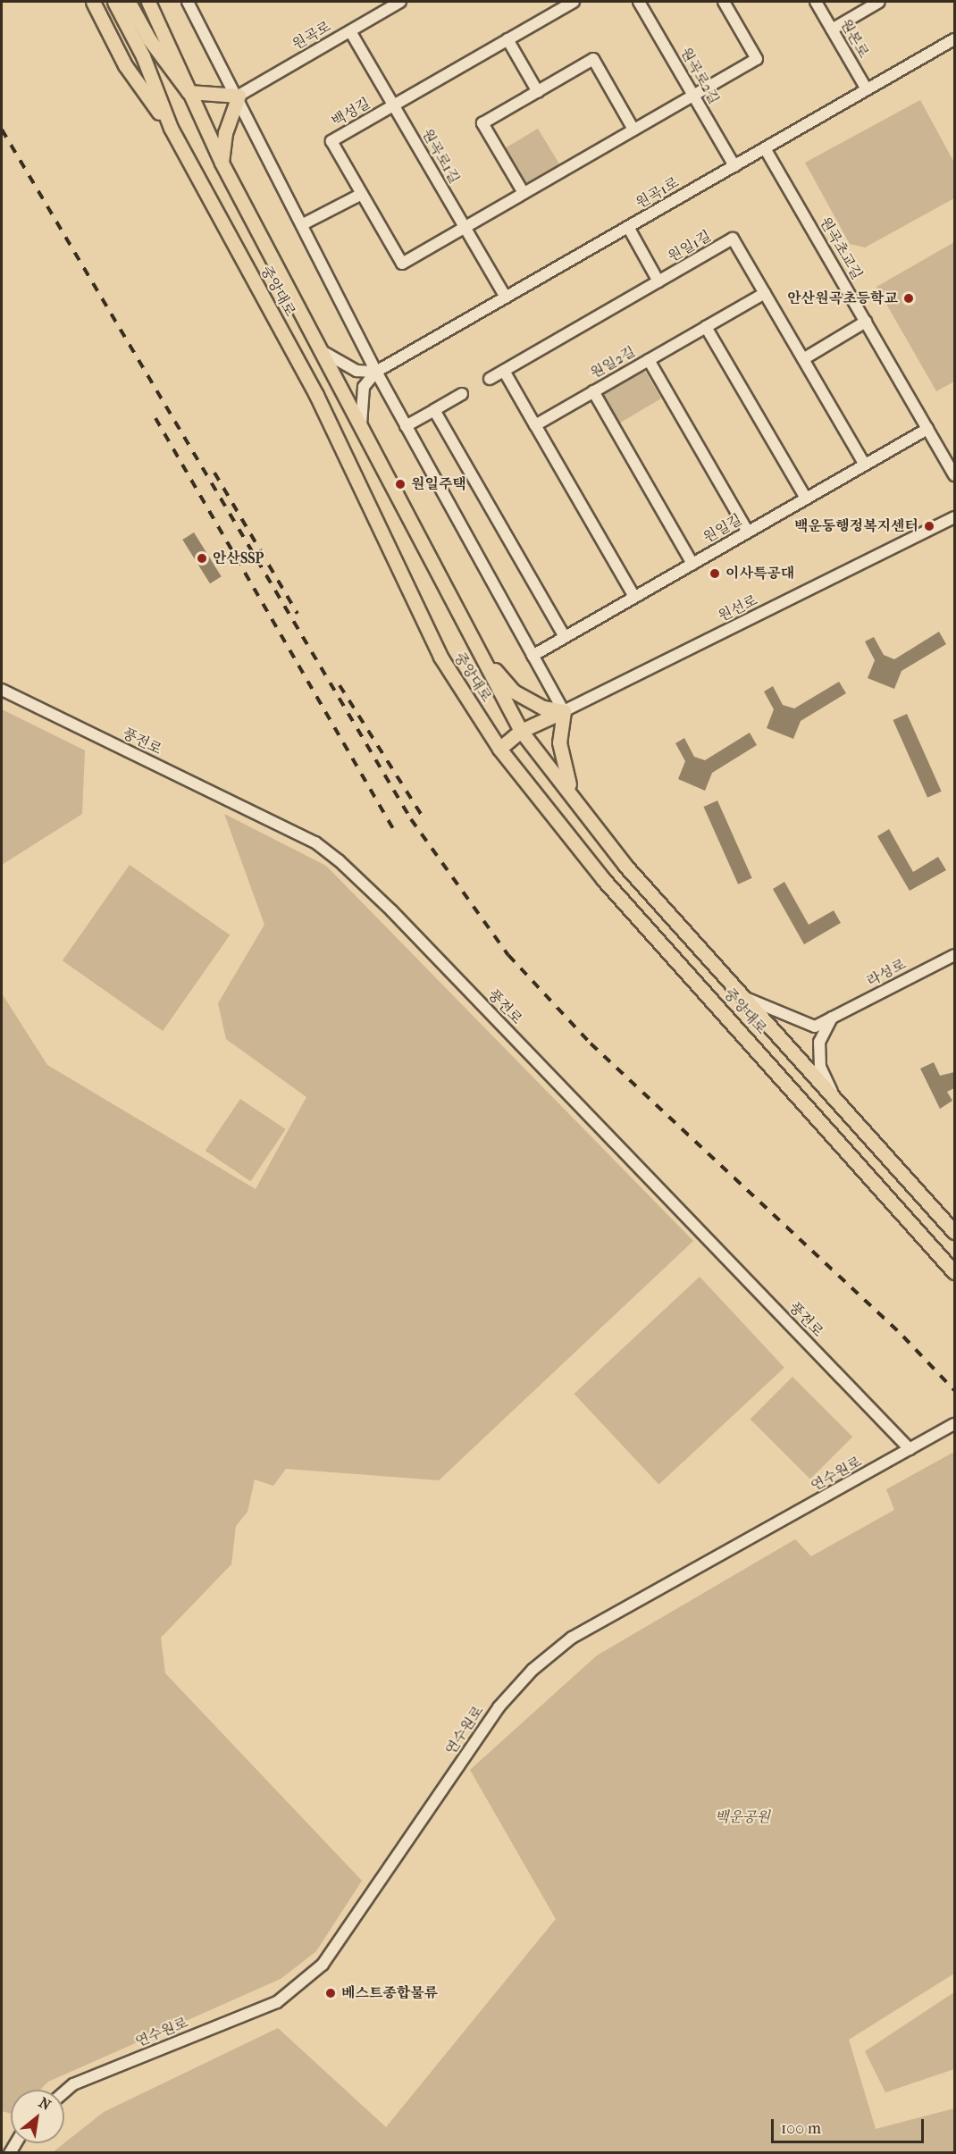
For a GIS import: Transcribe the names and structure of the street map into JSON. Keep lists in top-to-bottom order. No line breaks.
{"streets":{"main road":["중앙대로"],"street":["원곡로","원본로","원곡로2길","백성길","원곡로1길","원곡1로","원일1길","원곡초교길","원일2길","원일길","원선로","풍전로","라성로","연수원로"]},"crossings":[["원곡로","원곡로1길"],["원본로","원곡1로"],["원곡로2길","백성길"],["원곡로2길","원곡1로"],["백성길","원곡로1길"],["원곡로1길","원곡1로"],["원곡1로","원곡초교길"],["원일1길","원일2길"],["원일1길","원일길"],["원곡초교길","원일길"],["풍전로","연수원로"]],"parks":["백운공원"],"places":["안산원곡초등학교","원일주택","백운동행정복지센터","안산SSP","이사특공대","베스트종합물류"],"scale_bar":"100 m","north":"top right"}
